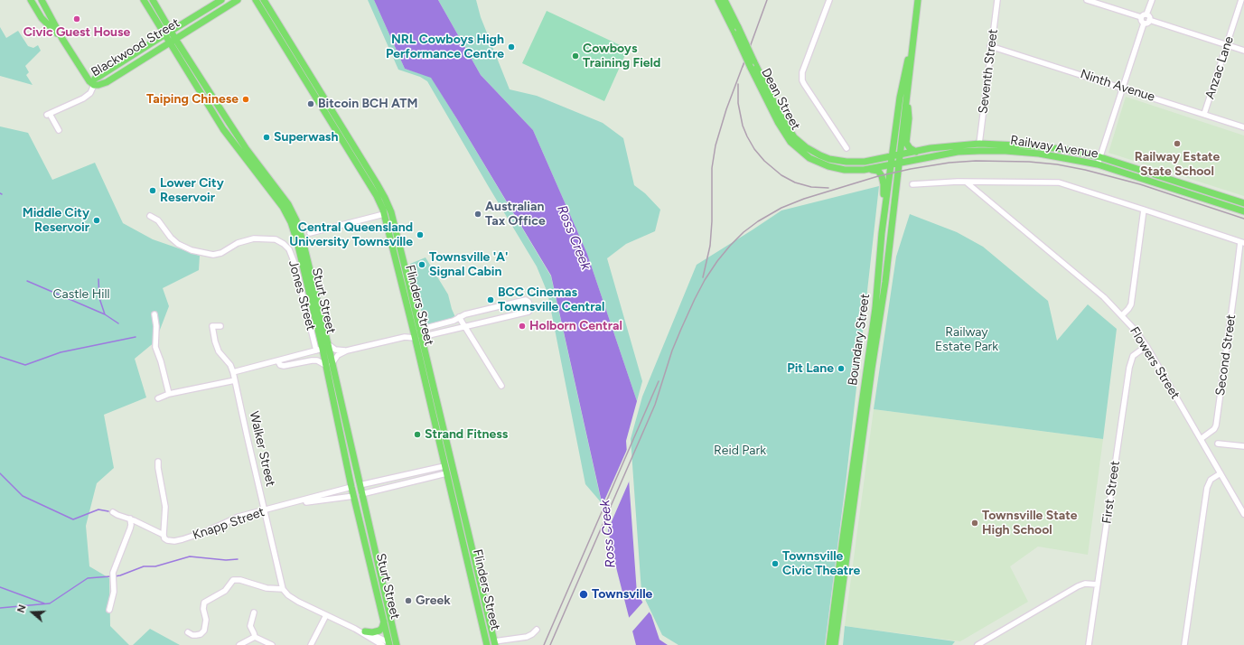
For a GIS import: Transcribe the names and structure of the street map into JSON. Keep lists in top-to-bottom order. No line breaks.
{"streets":{"main road":["Blackwood Street","Dean Street","Railway Avenue","Sturt Street","Flinders Street","Boundary Street"],"street":["Anzac Lane","Seventh Street","Ninth Avenue","Jones Street","Second Street","Flowers Street","Walker Street","First Street","Knapp Street"]},"crossings":[["Blackwood Street","Sturt Street"],["Anzac Lane","Ninth Avenue"],["Seventh Street","Ninth Avenue"],["Seventh Street","Railway Avenue"],["Dean Street","Railway Avenue"],["Dean Street","Boundary Street"],["Railway Avenue","Boundary Street"],["Jones Street","Sturt Street"],["Sturt Street","Knapp Street"],["Second Street","Flowers Street"],["Flowers Street","First Street"],["Walker Street","Knapp Street"]],"water":["Ross Creek"],"parks":["Castle Hill","Railway Estate Park","Reid Park"],"places":["Civic Guest House","NRL Cowboys High Performance Centre","Cowboys Training Field","Taiping Chinese","Bitcoin BCH ATM","Superwash","Railway Estate State School","Lower City Reservoir","Australian Tax Office","Middle City Reservoir","Central Queensland University Townsville","Townsville 'A' Signal Cabin","BCC Cinemas Townsville Central","Holborn Central","Pit Lane","Strand Fitness","Townsville State High School","Townsville Civic Theatre","Townsville","Greek"],"north":"left"}
